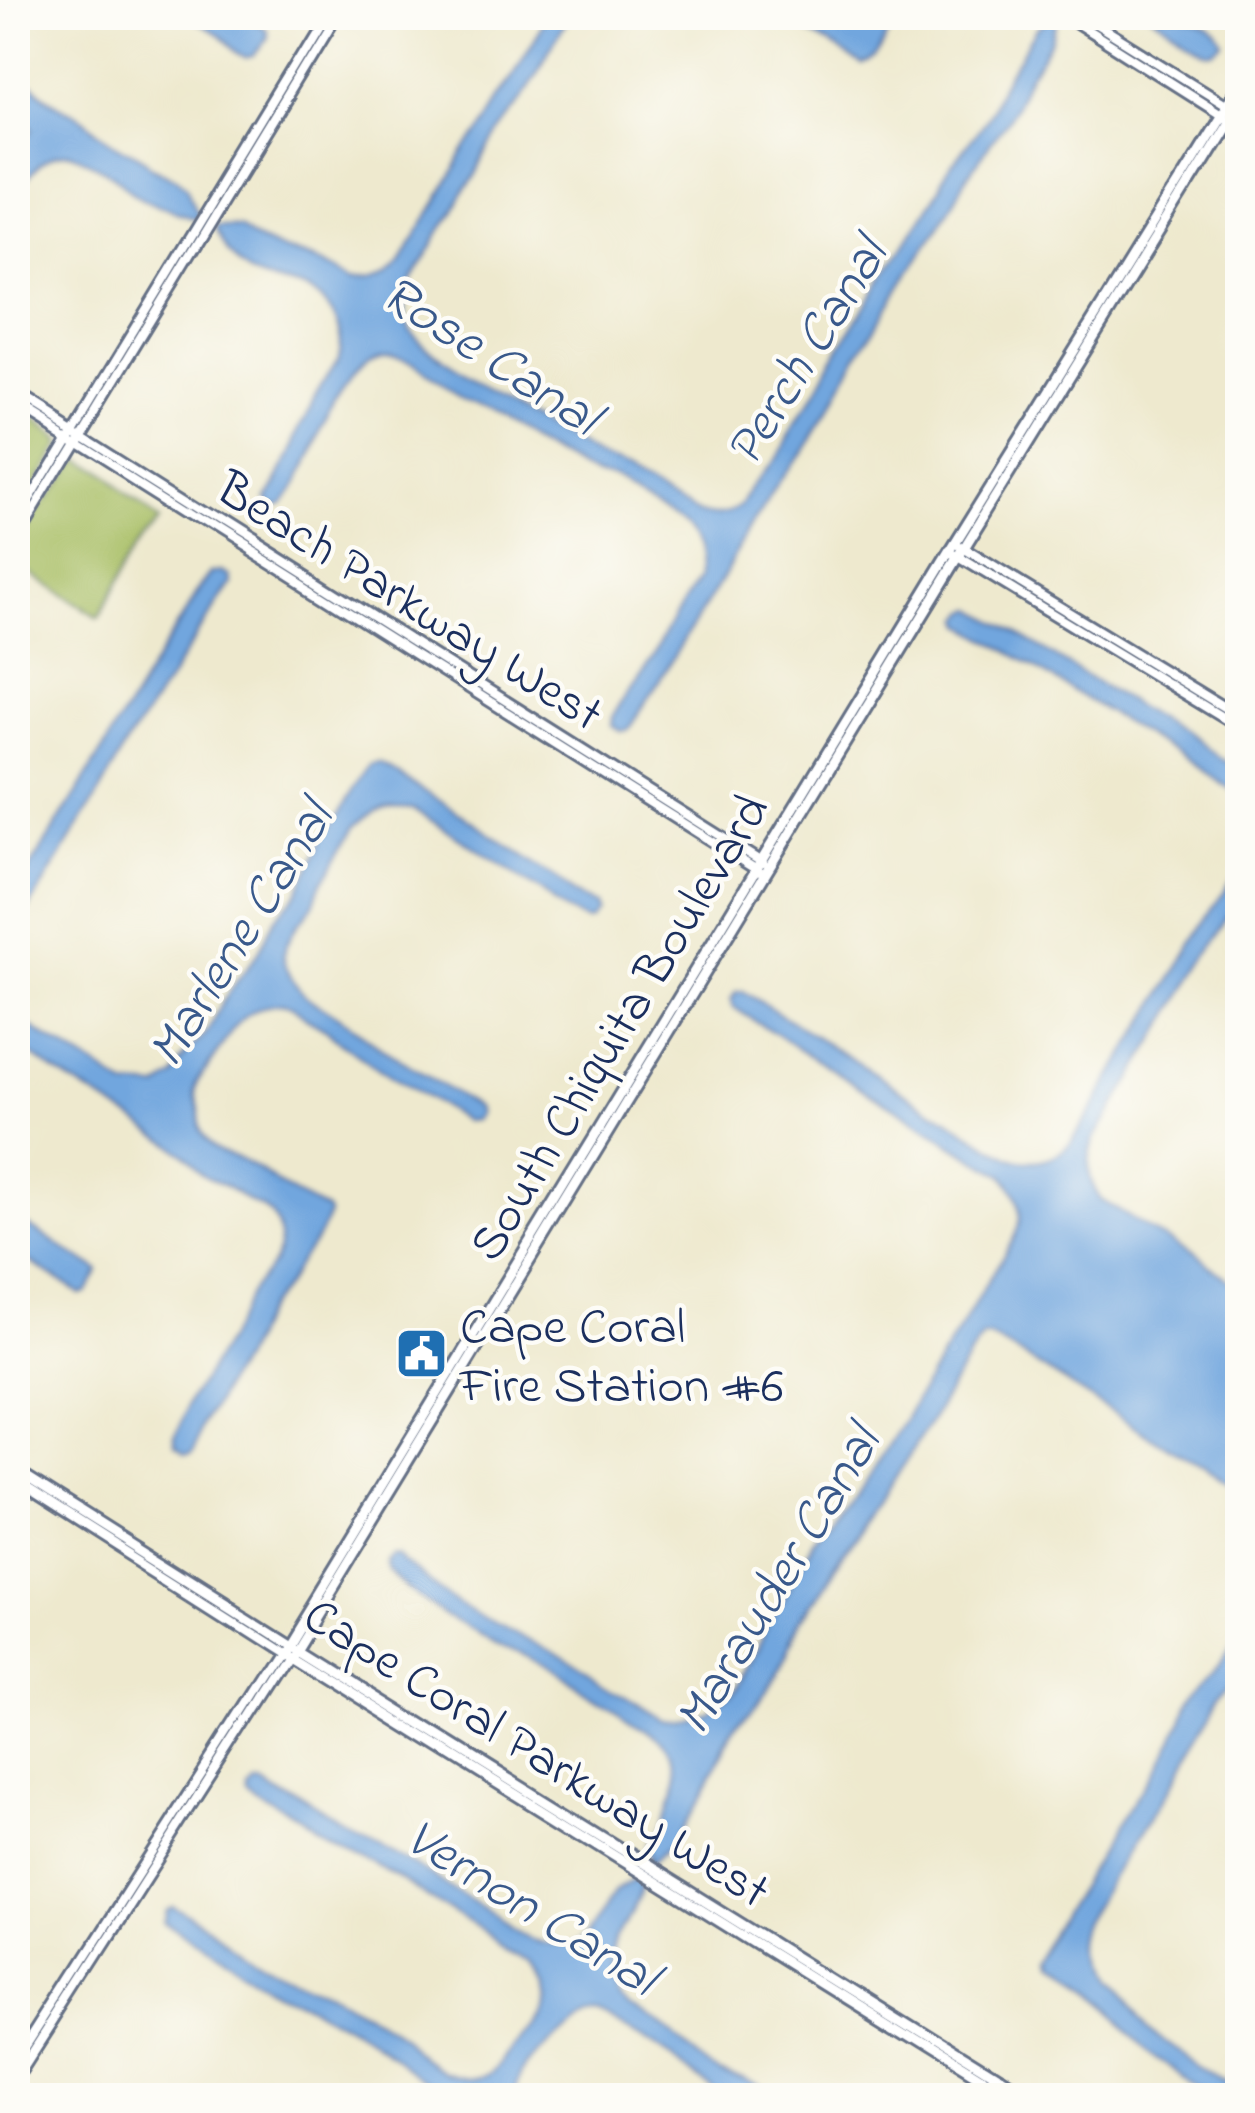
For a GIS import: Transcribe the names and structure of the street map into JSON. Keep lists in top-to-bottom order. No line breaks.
{"streets":{"main road":["South Chiquita Boulevard","Cape Coral Parkway West"],"street":["Beach Parkway West"]},"crossings":[["Beach Parkway West","South Chiquita Boulevard"],["South Chiquita Boulevard","Cape Coral Parkway West"]],"water":["Perch Canal","Rose Canal","Marlene Canal","Marauder Canal","Vernon Canal"],"places":{"public building":["Cape Coral Fire Station #6"]}}
